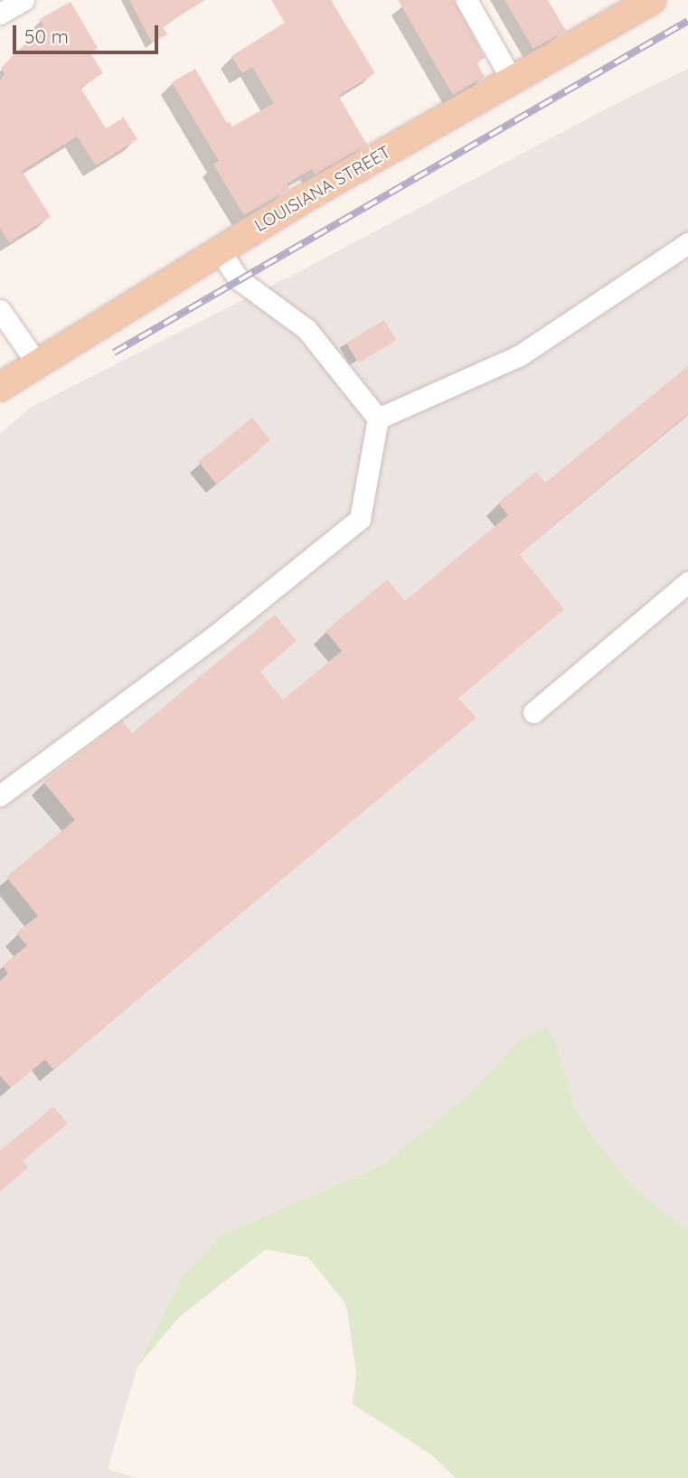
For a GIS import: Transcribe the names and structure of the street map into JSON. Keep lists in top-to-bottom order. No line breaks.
{"streets":{"main road":["LOUISIANA STREET"]},"scale_bar":"50 m"}
